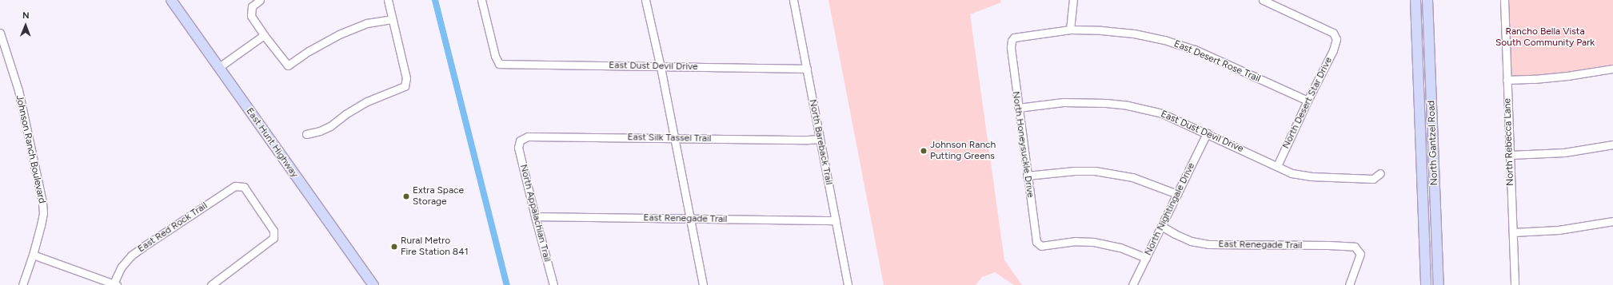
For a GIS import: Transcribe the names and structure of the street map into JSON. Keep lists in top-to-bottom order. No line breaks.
{"streets":{"main road":["East Hunt Highway","North Gantzel Road"],"street":["East Desert Rose Trail","East Dust Devil Drive","North Desert Star Drive","East Silk Tassel Trail","North Bareback Trail","North Rebecca Lane","North Honeysuckle Drive","Johnson Ranch Boulevard","North Nightingale Drive","North Appalachian Trail","East Renegade Trail","East Red Rock Trail"]},"crossings":[["East Desert Rose Trail","North Desert Star Drive"],["East Desert Rose Trail","North Honeysuckle Drive"],["East Dust Devil Drive","North Desert Star Drive"],["East Dust Devil Drive","North Bareback Trail"],["East Dust Devil Drive","North Honeysuckle Drive"],["East Dust Devil Drive","North Nightingale Drive"],["East Silk Tassel Trail","North Bareback Trail"],["East Silk Tassel Trail","North Appalachian Trail"],["North Bareback Trail","East Renegade Trail"],["North Honeysuckle Drive","North Nightingale Drive"],["North Nightingale Drive","East Renegade Trail"],["North Appalachian Trail","East Renegade Trail"]],"parks":["Rancho Bella Vista South Community Park"],"places":["Johnson Ranch Putting Greens","Extra Space Storage","Rural Metro Fire Station 841"],"north":"top"}
